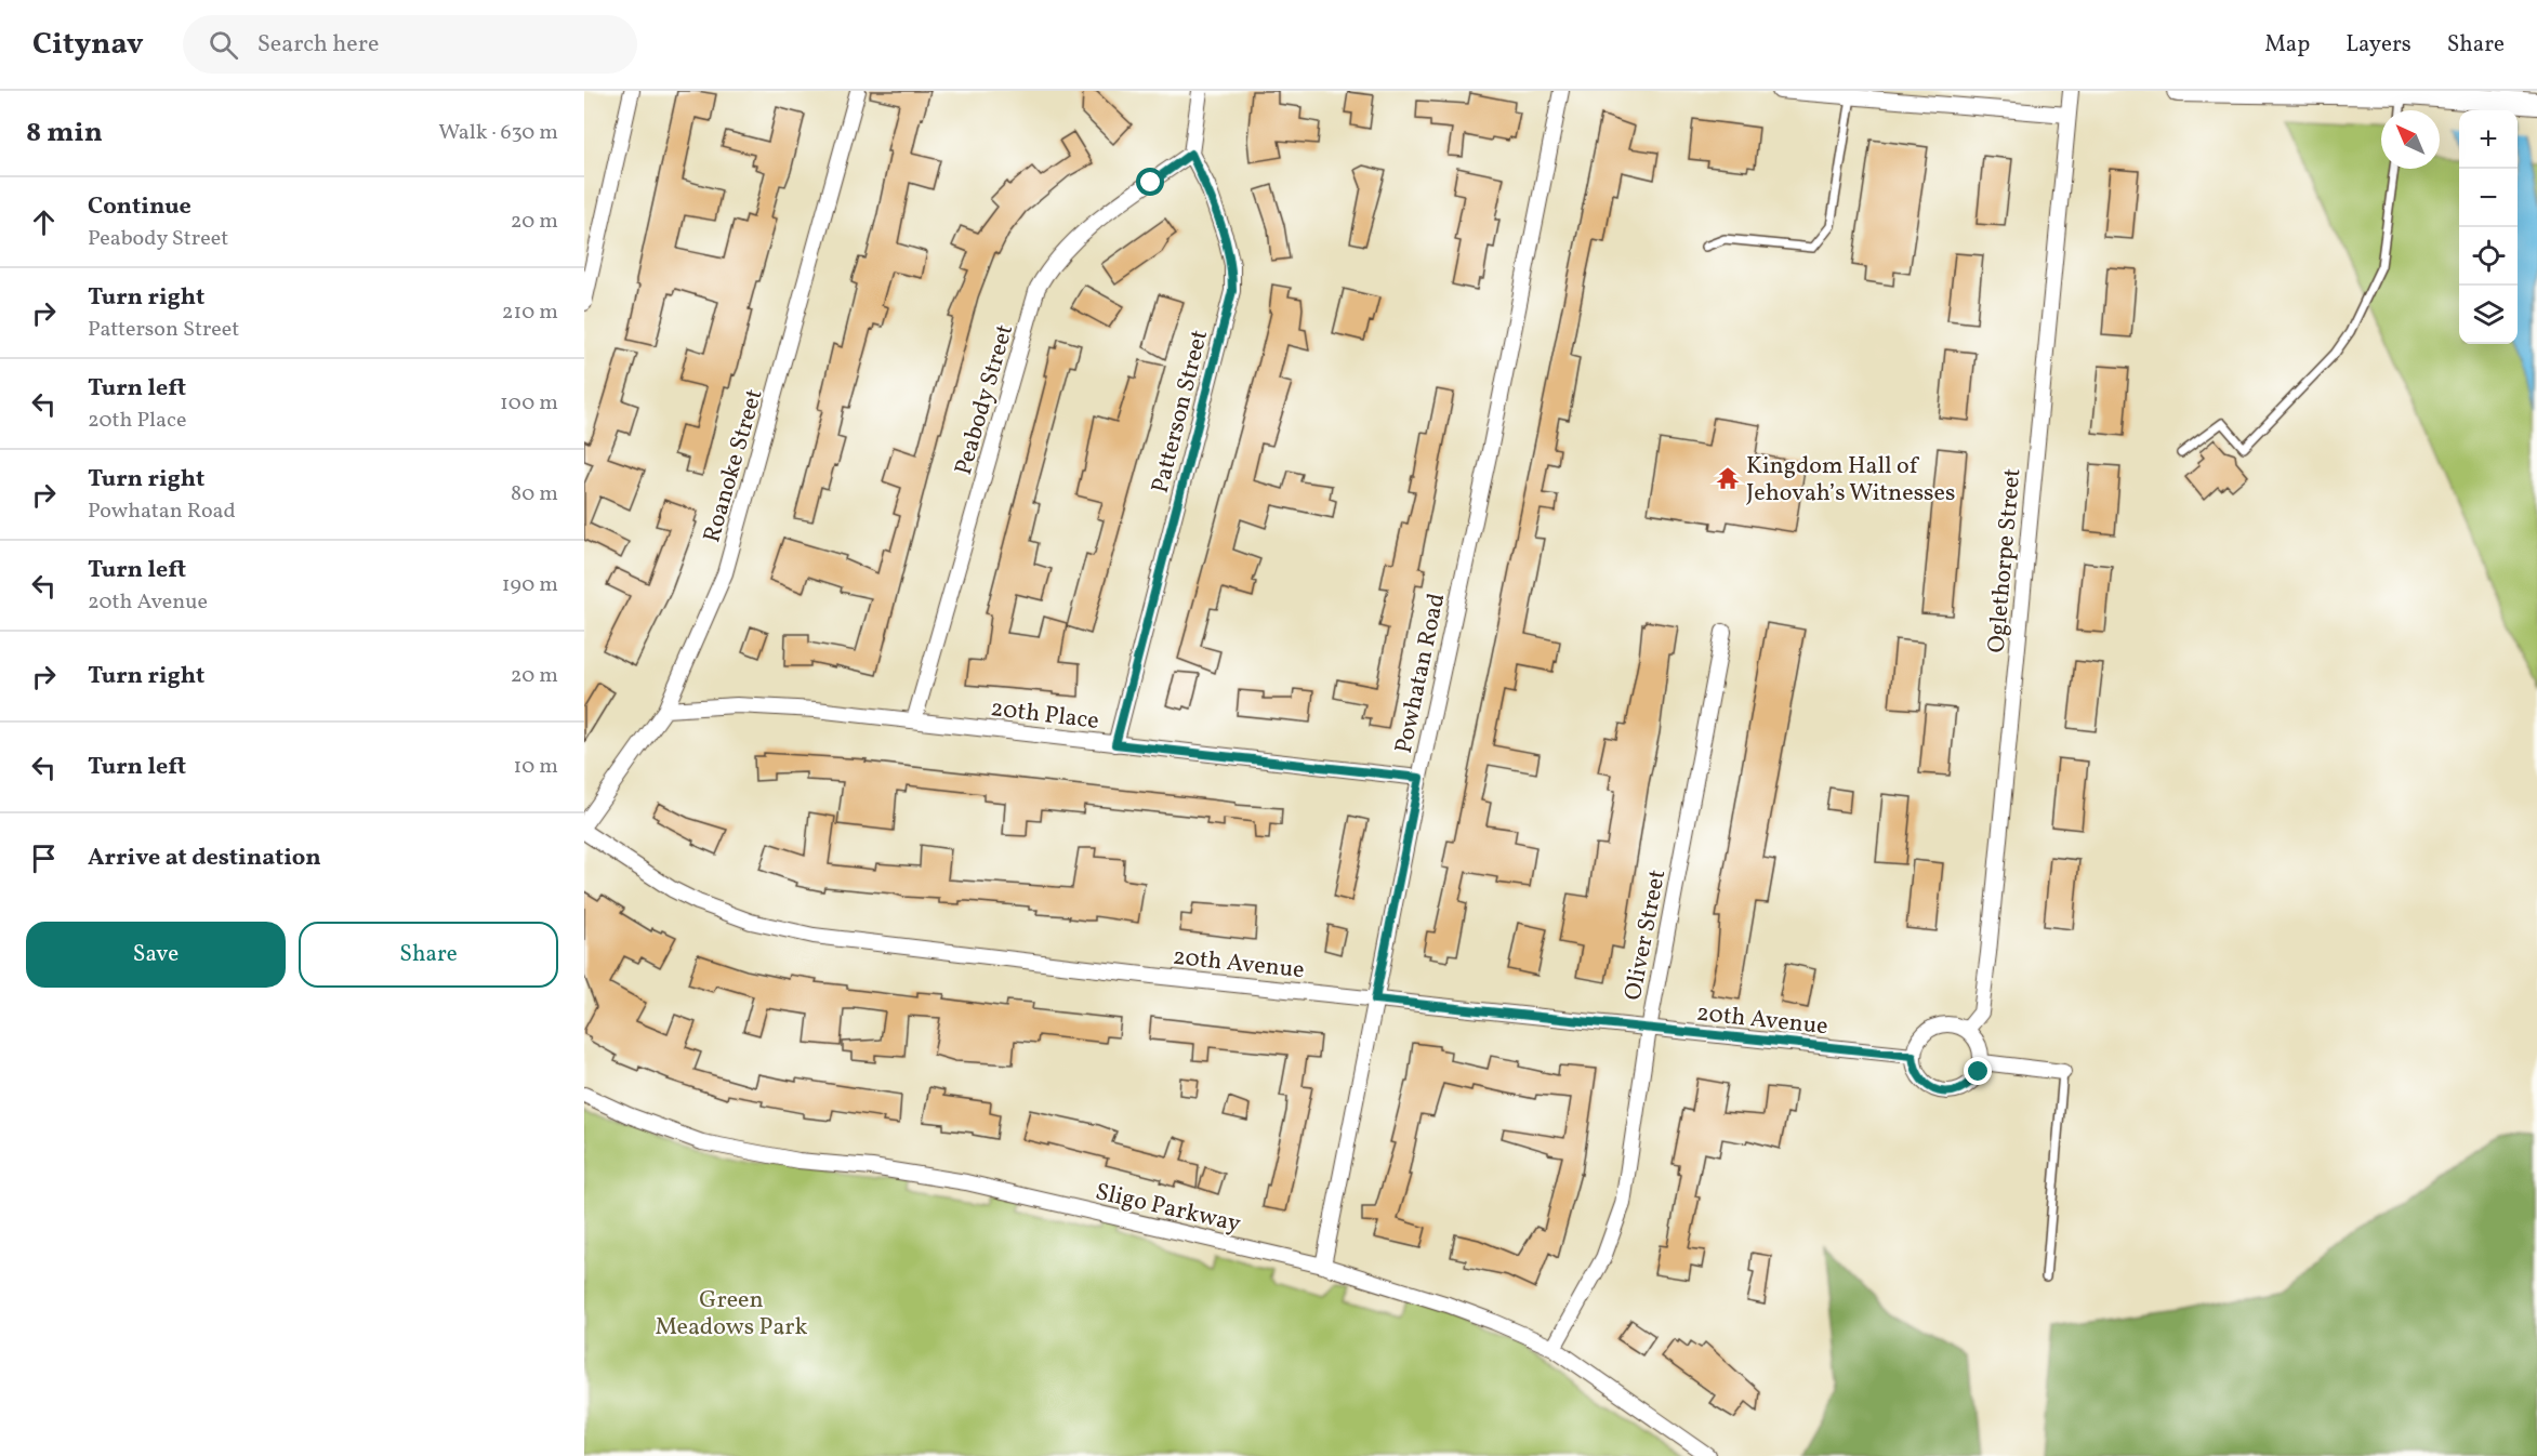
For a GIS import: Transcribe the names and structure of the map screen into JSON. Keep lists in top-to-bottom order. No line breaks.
{"streets":{"street":["Peabody Street","Patterson Street","Roanoke Street","Oglethorpe Street","Powhatan Road","20th Place","Oliver Street","20th Avenue","Sligo Parkway"]},"crossings":[["Peabody Street","Patterson Street"],["Peabody Street","20th Place"],["Patterson Street","20th Place"],["Roanoke Street","20th Place"],["Oglethorpe Street","20th Avenue"],["Powhatan Road","20th Place"],["Powhatan Road","20th Avenue"],["Powhatan Road","Sligo Parkway"],["Oliver Street","20th Avenue"],["Oliver Street","Sligo Parkway"]],"parks":["Green Meadows Park"],"places":{"temple":["Kingdom Hall of Jehovah’s Witnesses"]},"north":"top left","page":{"header":"Citynav","search":"Search here","nav":["Map","Layers","Share"],"heading":["8 min","Walk · 630 m"],"map_buttons":["+","−"],"list":[["Continue","Peabody Street","20 m"],["Turn right","Patterson Street","210 m"],["Turn left","20th Place","100 m"],["Turn right","Powhatan Road","80 m"],["Turn left","20th Avenue","190 m"],["Turn right","20 m"],["Turn left","10 m"],"Arrive at destination"],"buttons":["Save","Share"]}}
